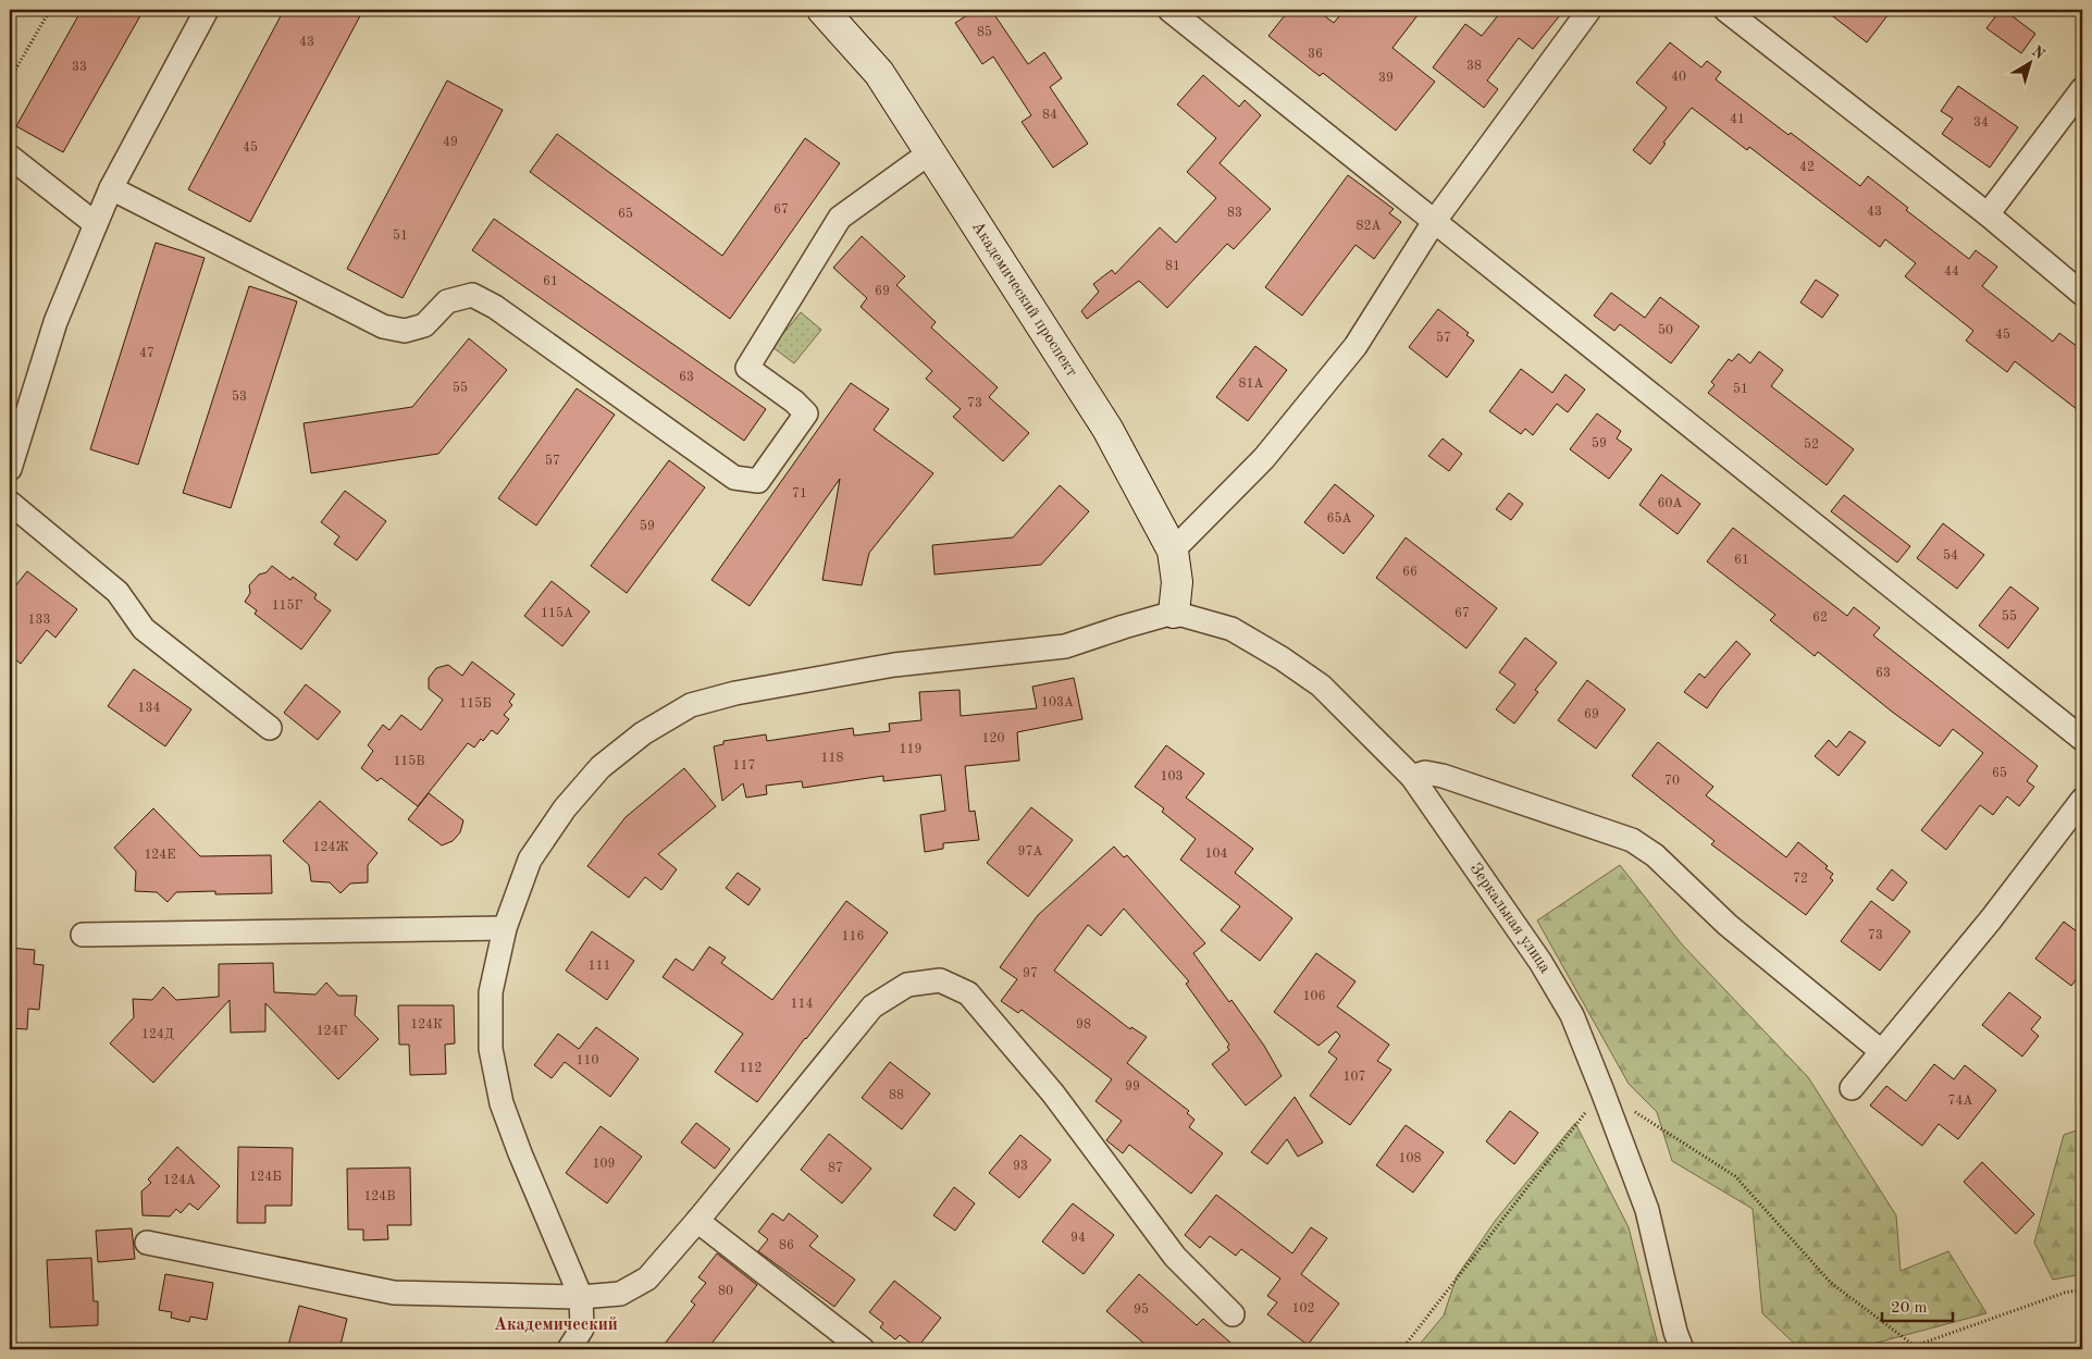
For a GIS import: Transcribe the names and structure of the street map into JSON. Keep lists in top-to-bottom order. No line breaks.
{"streets":{"street":["Академический проспект","Зеркальная улица"]},"crossings":[["Академический проспект","Зеркальная улица"]],"districts":["Академический"],"house_numbers":["85","43","36","38","33","40","39","84","41","34","49","45","42","67","43","83","65","82А","51","81","44","61","69","50","45","57","47","63","81А","55","51","53","73","59","52","57","71","60А","65А","59","54","61","66","115Г","115А","67","55","62","133","63","103А","115Б","134","69","120","119","118","115В","117","65","103","70","124Ж","97А","104","124Е","72","73","116","111","97","106","114","124К","98","124Г","124Д","110","112","107","99","88","74А","108","109","93","87","124Б","124А","124В","94","86","80","102","95"],"scale_bar":"20 m","north":"top right"}
